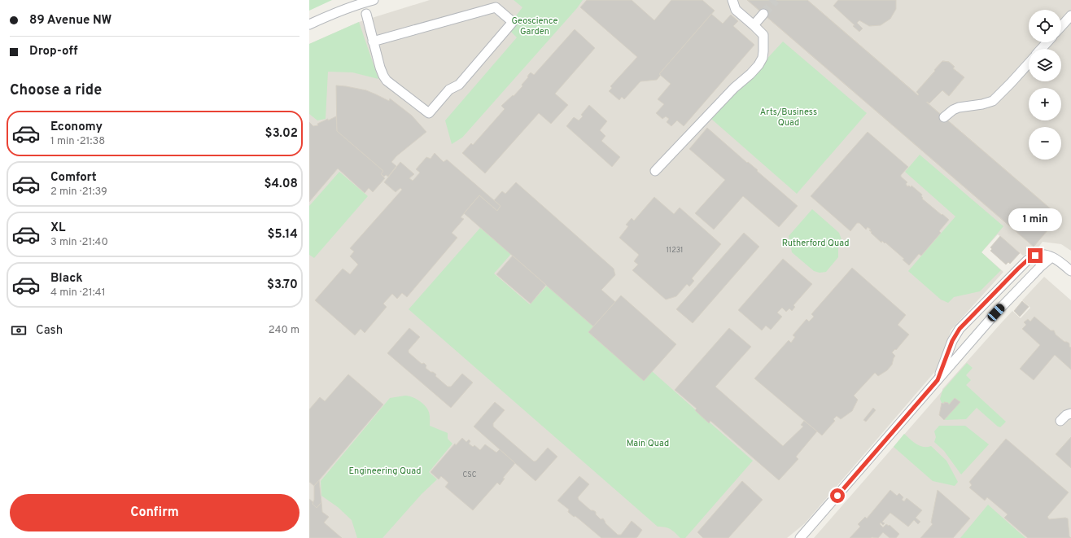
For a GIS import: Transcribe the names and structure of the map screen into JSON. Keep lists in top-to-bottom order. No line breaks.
{"parks":["Geoscience Garden","Arts/Business Quad","Rutherford Quad","Main Quad","Engineering Quad"],"house_numbers":["11231","CSC"],"page":{"banner":["89 Avenue NW","Drop-off"],"map_buttons":["+","−"],"heading":"Choose a ride","list":[{"name":"Economy","note":"1 min · 21:38","value":"$3.02"},{"name":"Comfort","note":"2 min · 21:39","value":"$4.08"},{"name":"XL","note":"3 min · 21:40","value":"$5.14"},{"name":"Black","note":"4 min · 21:41","value":"$3.70"}],"bubble":"1 min","pay":["Cash","240 m"],"buttons":"Confirm"}}
